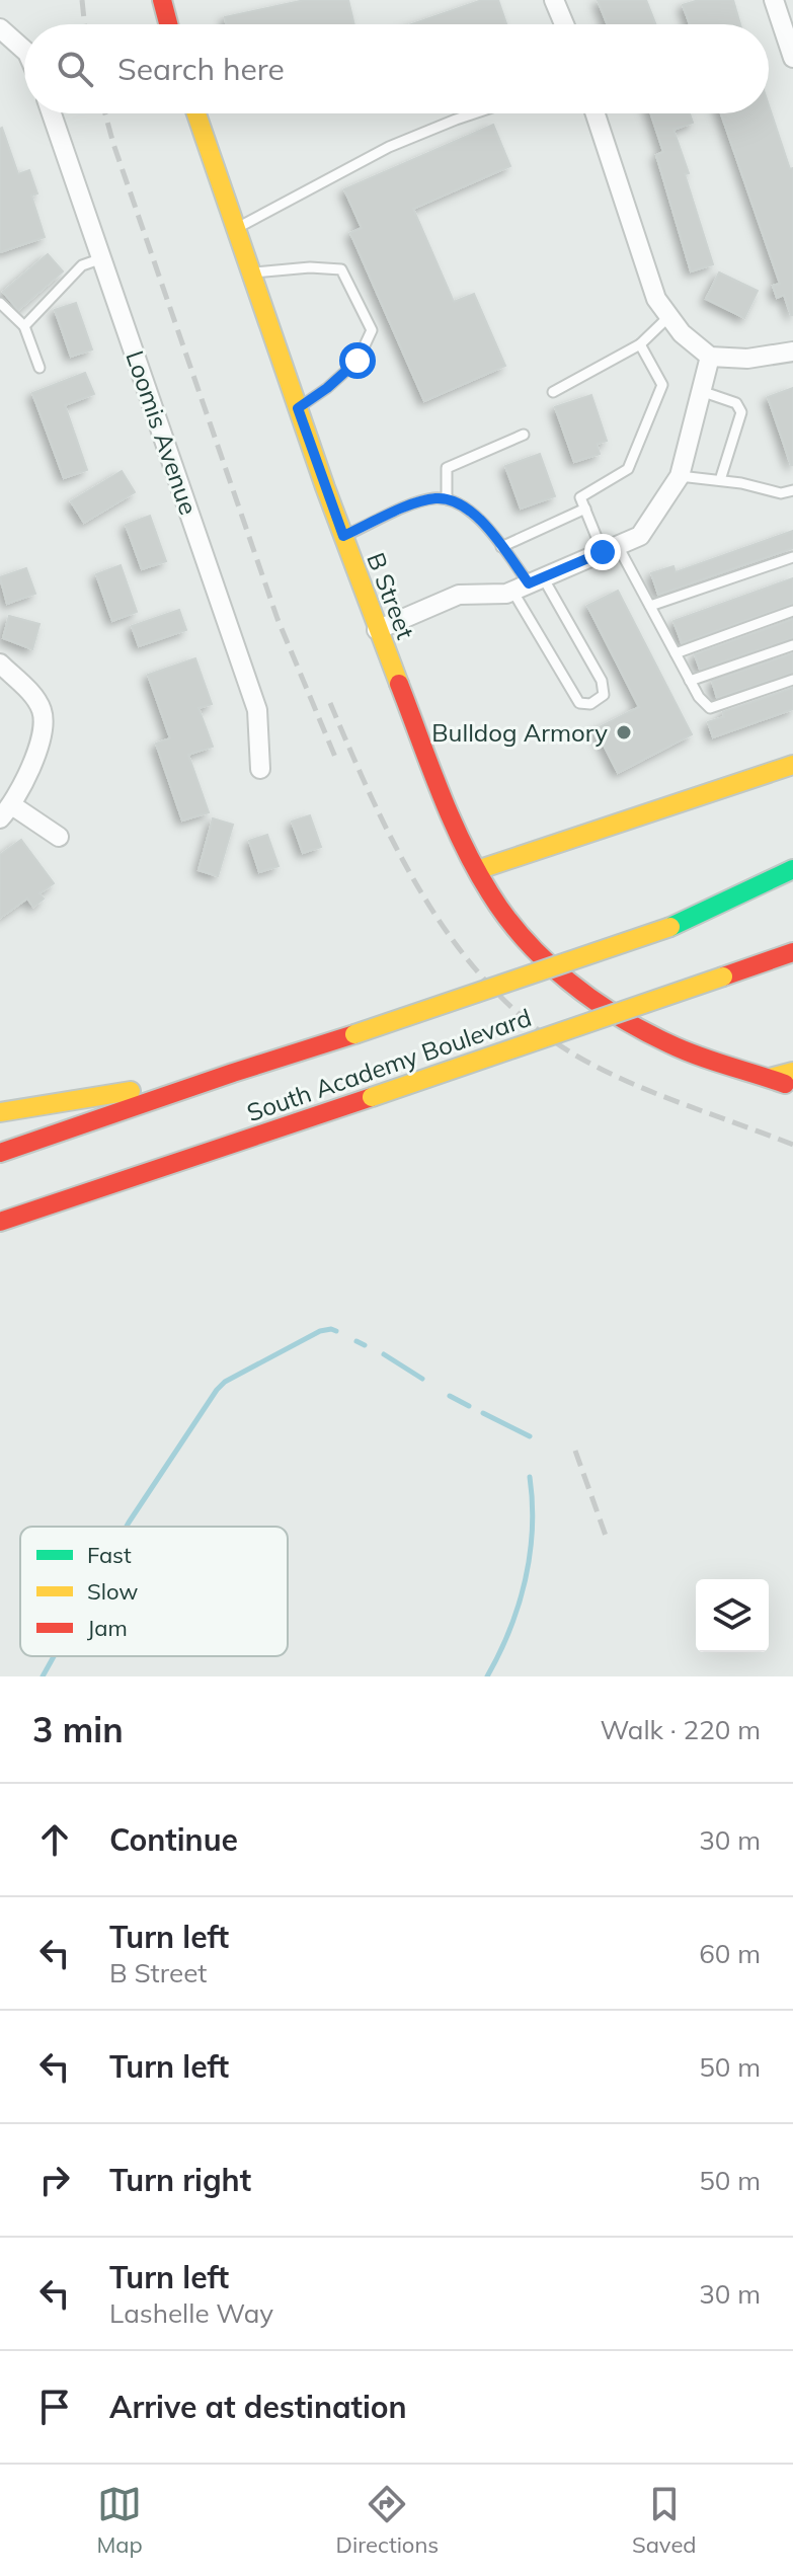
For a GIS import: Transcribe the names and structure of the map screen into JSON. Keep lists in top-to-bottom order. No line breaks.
{"streets":{"main road":["B Street","South Academy Boulevard"],"street":["Loomis Avenue"]},"places":["Bulldog Armory"],"legend":["Fast","Slow","Jam"],"page":{"search":"Search here","heading":["3 min","Walk · 220 m"],"list":[["Continue","30 m"],["Turn left","B Street","60 m"],["Turn left","50 m"],["Turn right","50 m"],["Turn left","Lashelle Way","30 m"],"Arrive at destination"],"nav":["Map","Directions","Saved"]}}
